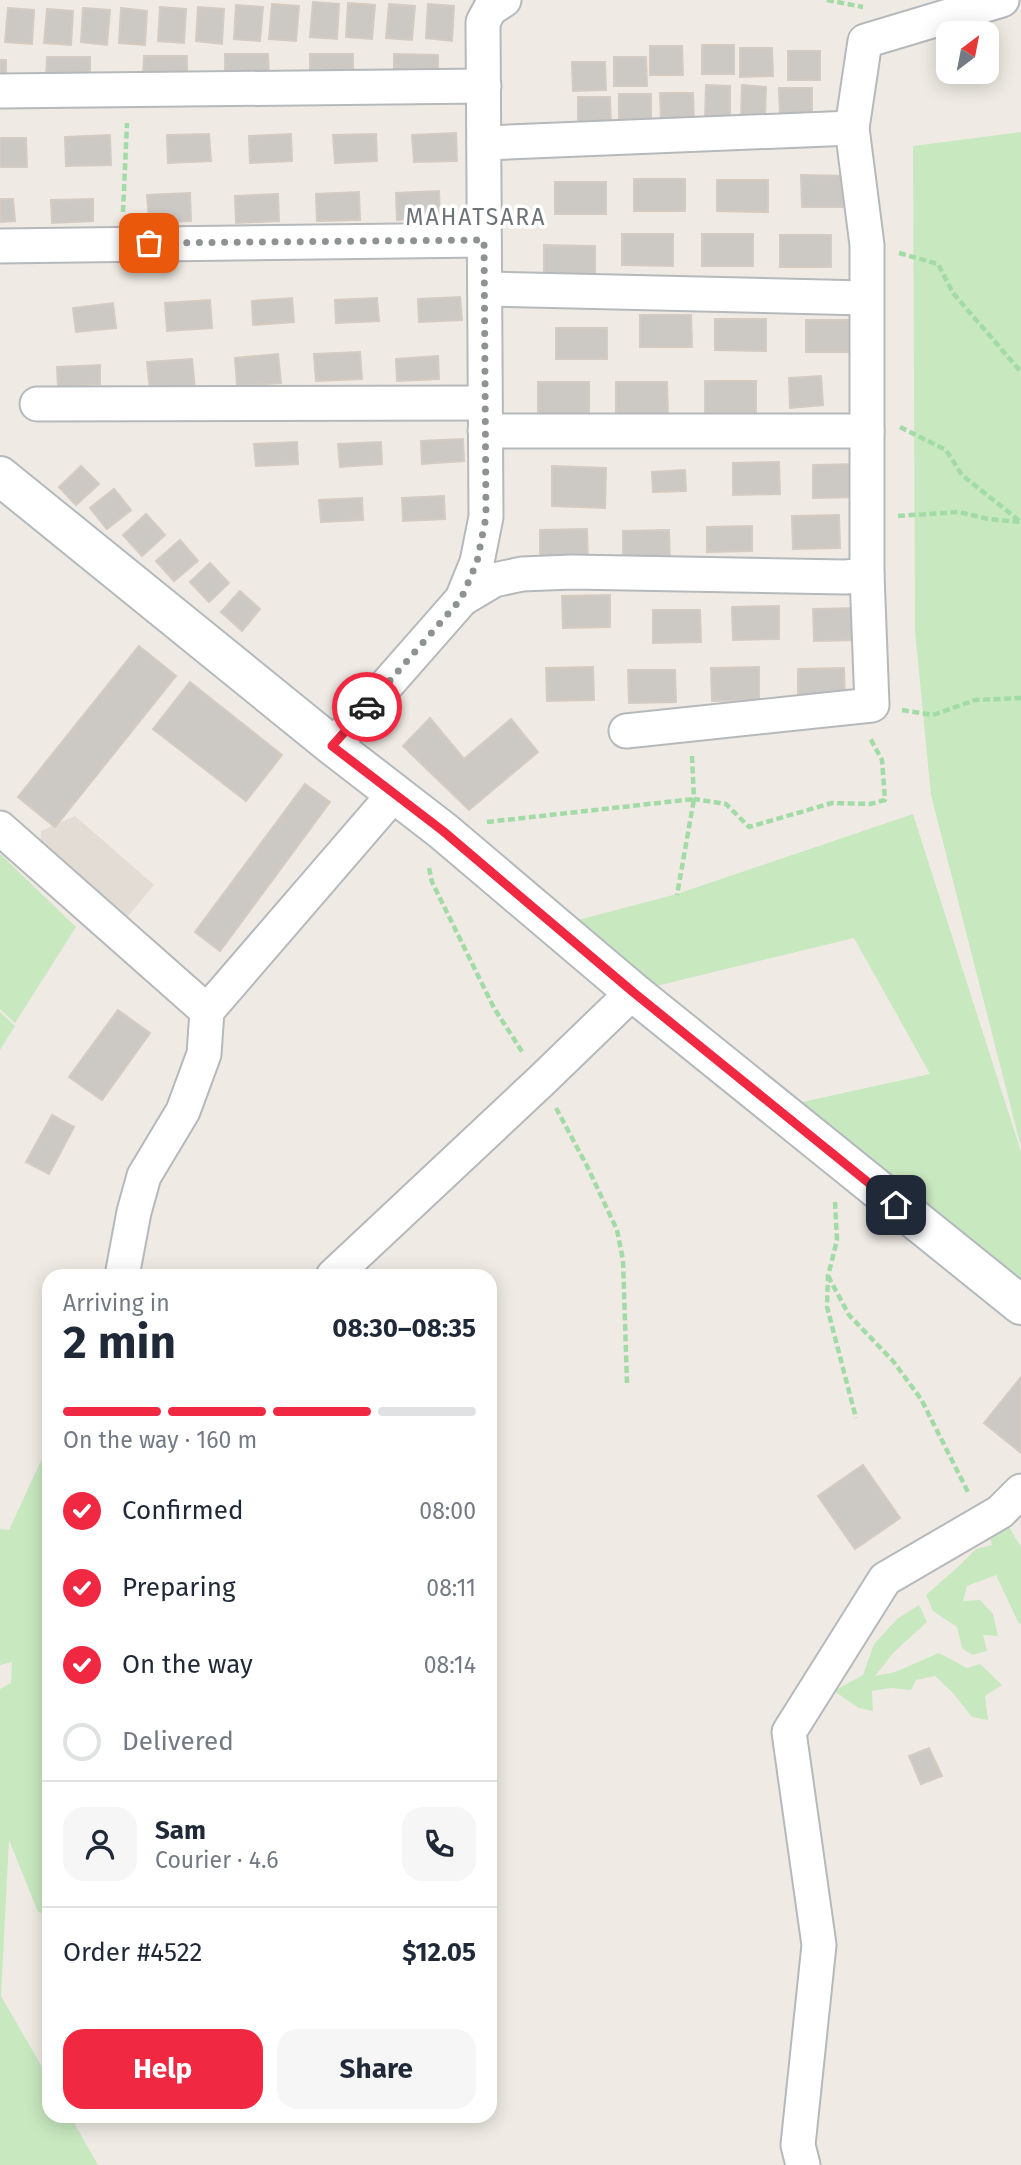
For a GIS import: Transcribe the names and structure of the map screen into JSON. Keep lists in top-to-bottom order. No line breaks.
{"districts":["MAHATSARA"],"north":"top right","page":{"heading":["2 min","Arriving in","08:30–08:35"],"panel":["Sam","Courier · 4.6","Order #4522","$12.05"],"bar":"On the way · 160 m","list":[["Confirmed","08:00"],["Preparing","08:11"],["On the way","08:14"],"Delivered"],"buttons":["Help","Share"]}}
